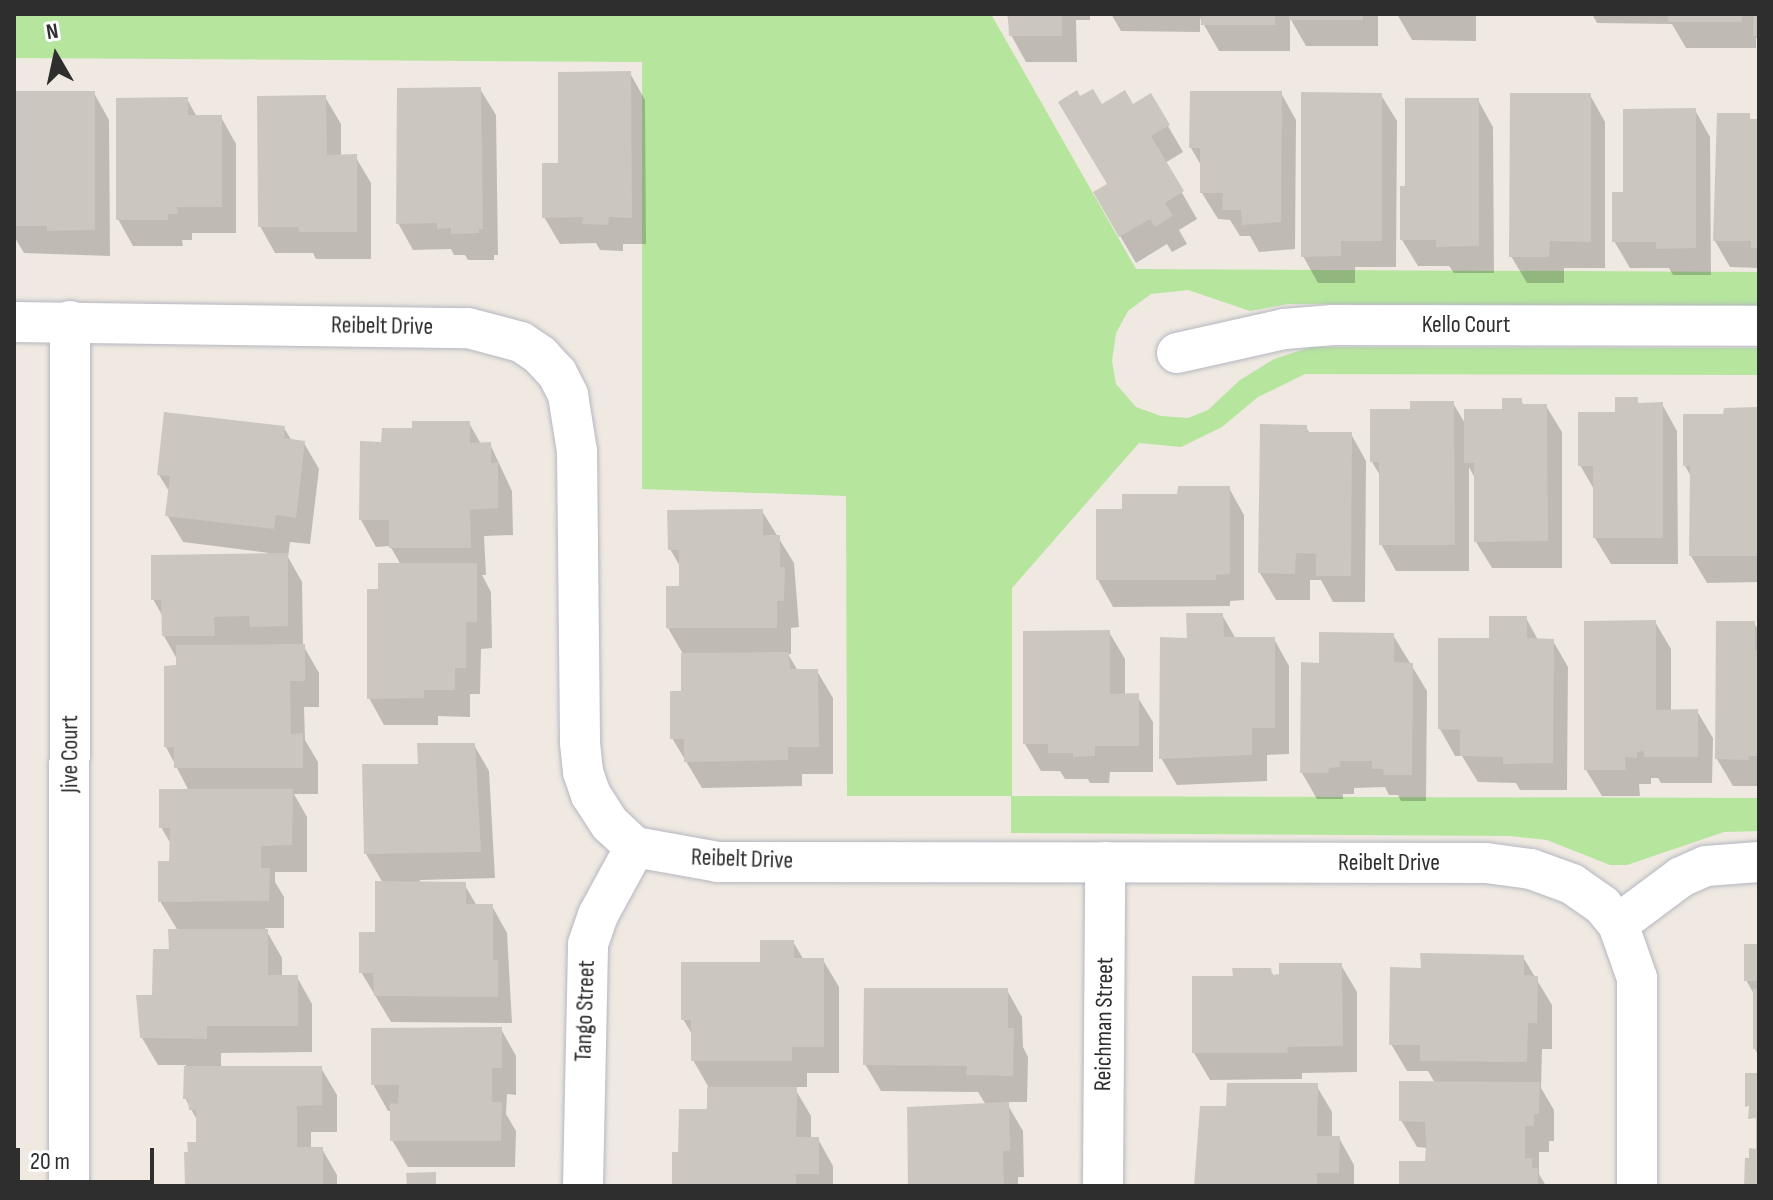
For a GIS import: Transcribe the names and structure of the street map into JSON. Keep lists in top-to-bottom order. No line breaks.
{"streets":{"street":["Kello Court","Reibelt Drive","Jive Court","Tango Street","Reichman Street"]},"crossings":[["Reibelt Drive","Jive Court"],["Reibelt Drive","Tango Street"],["Reibelt Drive","Reichman Street"]],"scale_bar":"20 m","north":"top"}
